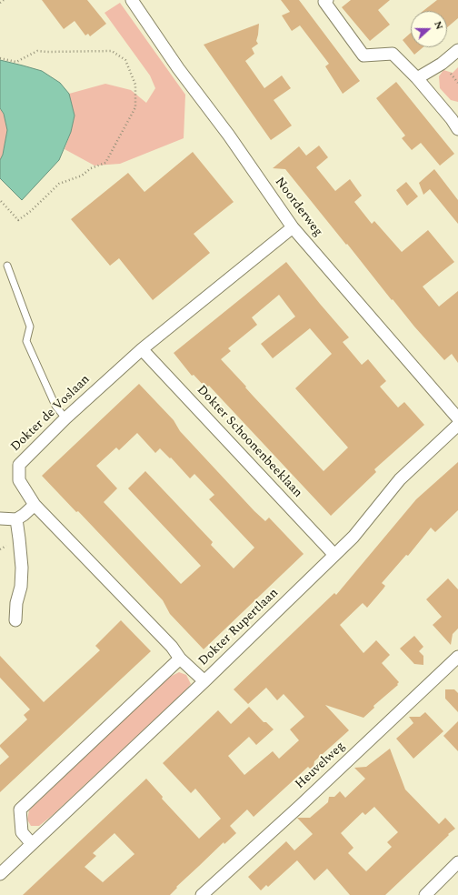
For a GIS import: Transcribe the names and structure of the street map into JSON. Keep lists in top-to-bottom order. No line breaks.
{"streets":{"street":["Noorderweg","Dokter de Voslaan","Dokter Schoonenbeeklaan","Dokter Rupertlaan","Heuvelweg"]},"crossings":[["Noorderweg","Dokter de Voslaan"],["Dokter de Voslaan","Dokter Schoonenbeeklaan"],["Dokter de Voslaan","Dokter Rupertlaan"],["Dokter Schoonenbeeklaan","Dokter Rupertlaan"]],"north":"right"}
